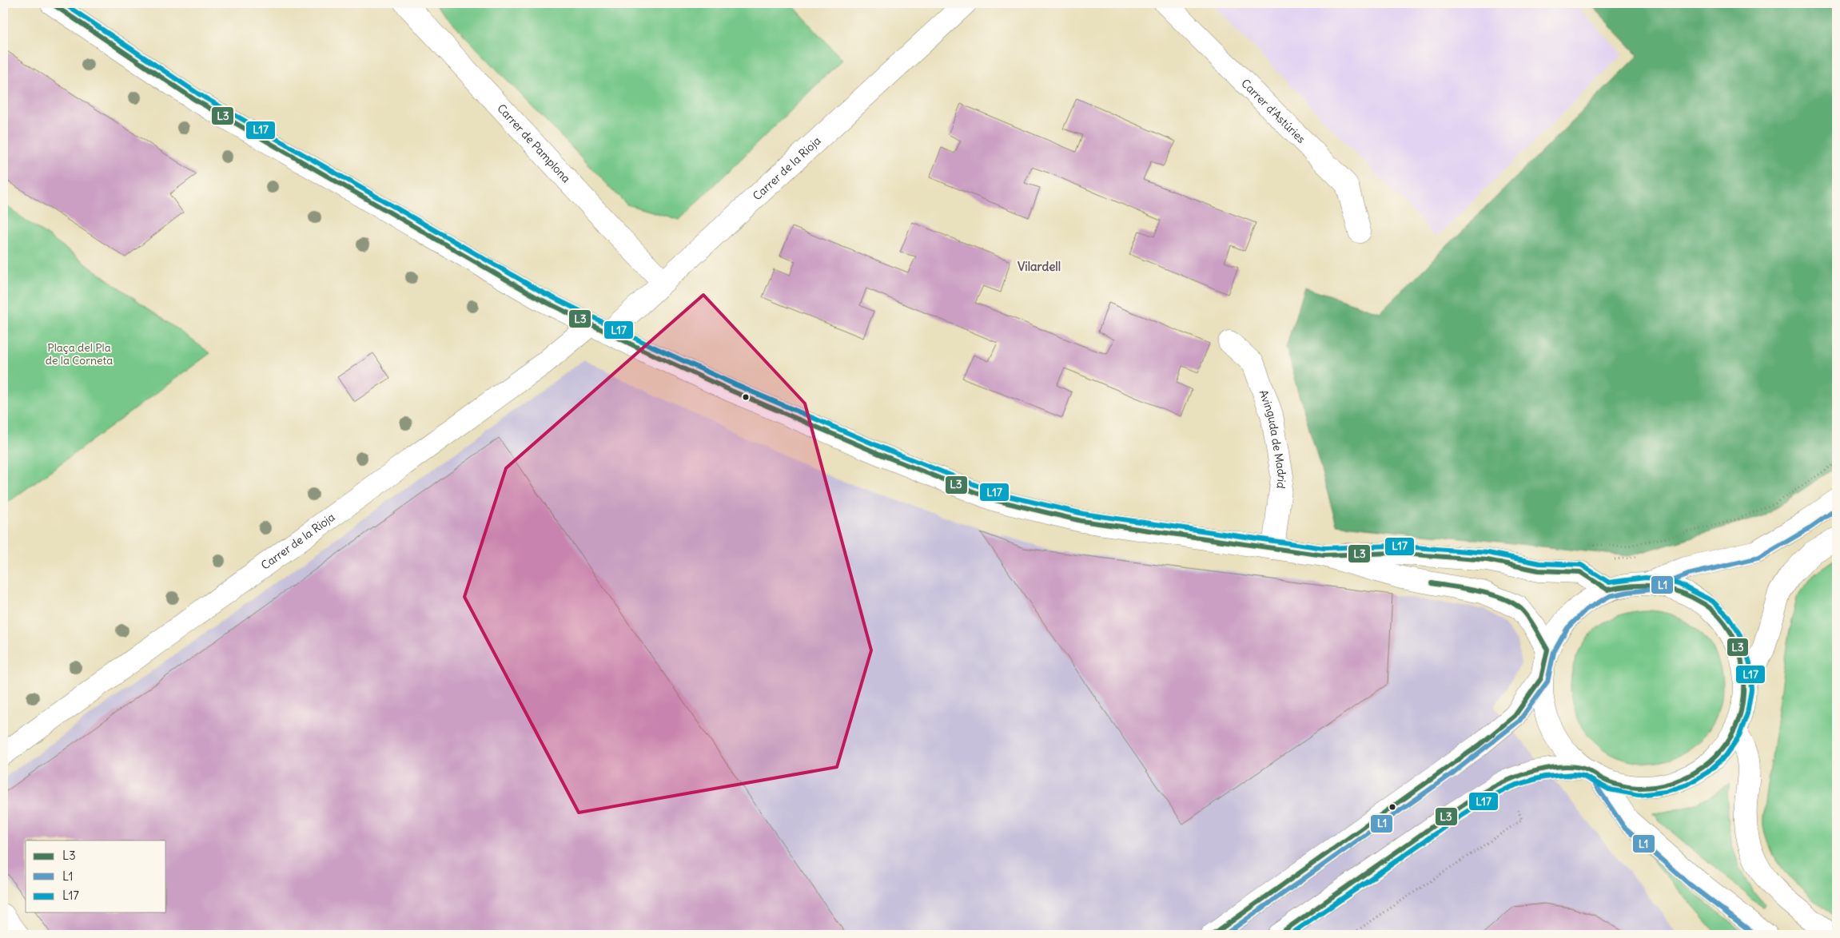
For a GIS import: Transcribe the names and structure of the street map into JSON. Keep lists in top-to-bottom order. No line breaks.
{"streets":{"street":["Carrer d'Astúries","Carrer de Pamplona","Carrer de la Rioja","Avinguda de Madrid"]},"crossings":[["Carrer de Pamplona","Carrer de la Rioja"]],"districts":["Vilardell"],"parks":["Plaça del Pla de la Corneta"],"lines":["transit line L3","transit line L17","transit line L1"],"legend":["L3","L1","L17"]}
